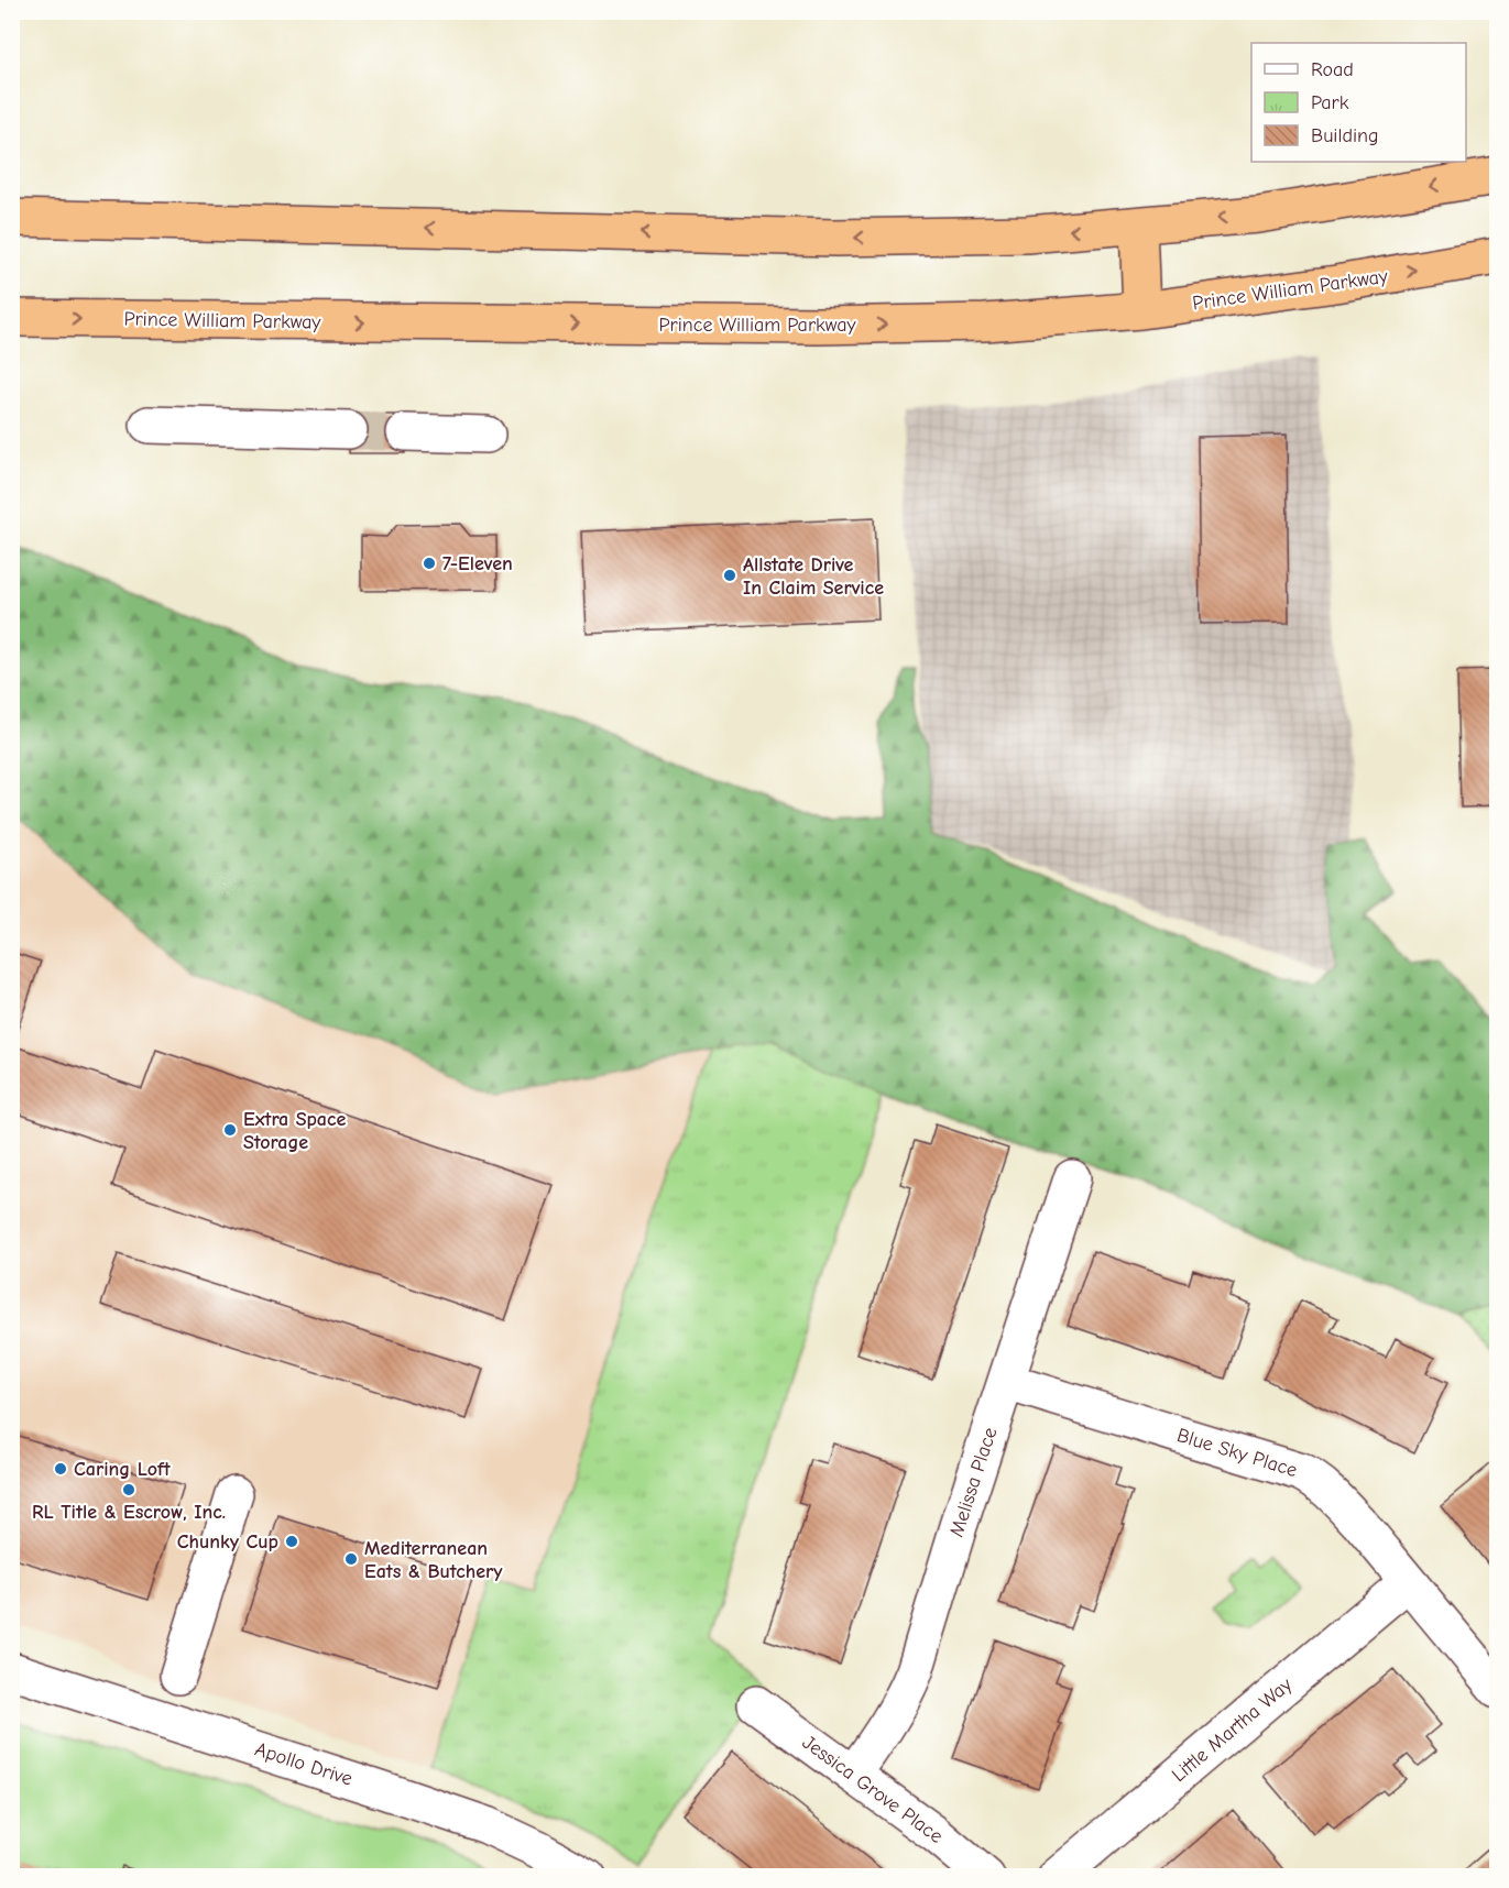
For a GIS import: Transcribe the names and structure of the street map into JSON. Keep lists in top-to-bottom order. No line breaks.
{"streets":{"highway":["Prince William Parkway"],"street":["Blue Sky Place","Melissa Place","Little Martha Way","Apollo Drive","Jessica Grove Place"]},"crossings":[["Blue Sky Place","Melissa Place"],["Blue Sky Place","Little Martha Way"],["Melissa Place","Jessica Grove Place"]],"places":["7-Eleven","Allstate Drive In Claim Service","Extra Space Storage","Caring Loft","RL Title & Escrow, Inc.","Chunky Cup","Mediterranean Eats & Butchery"],"legend":["Road","Park","Building"]}
